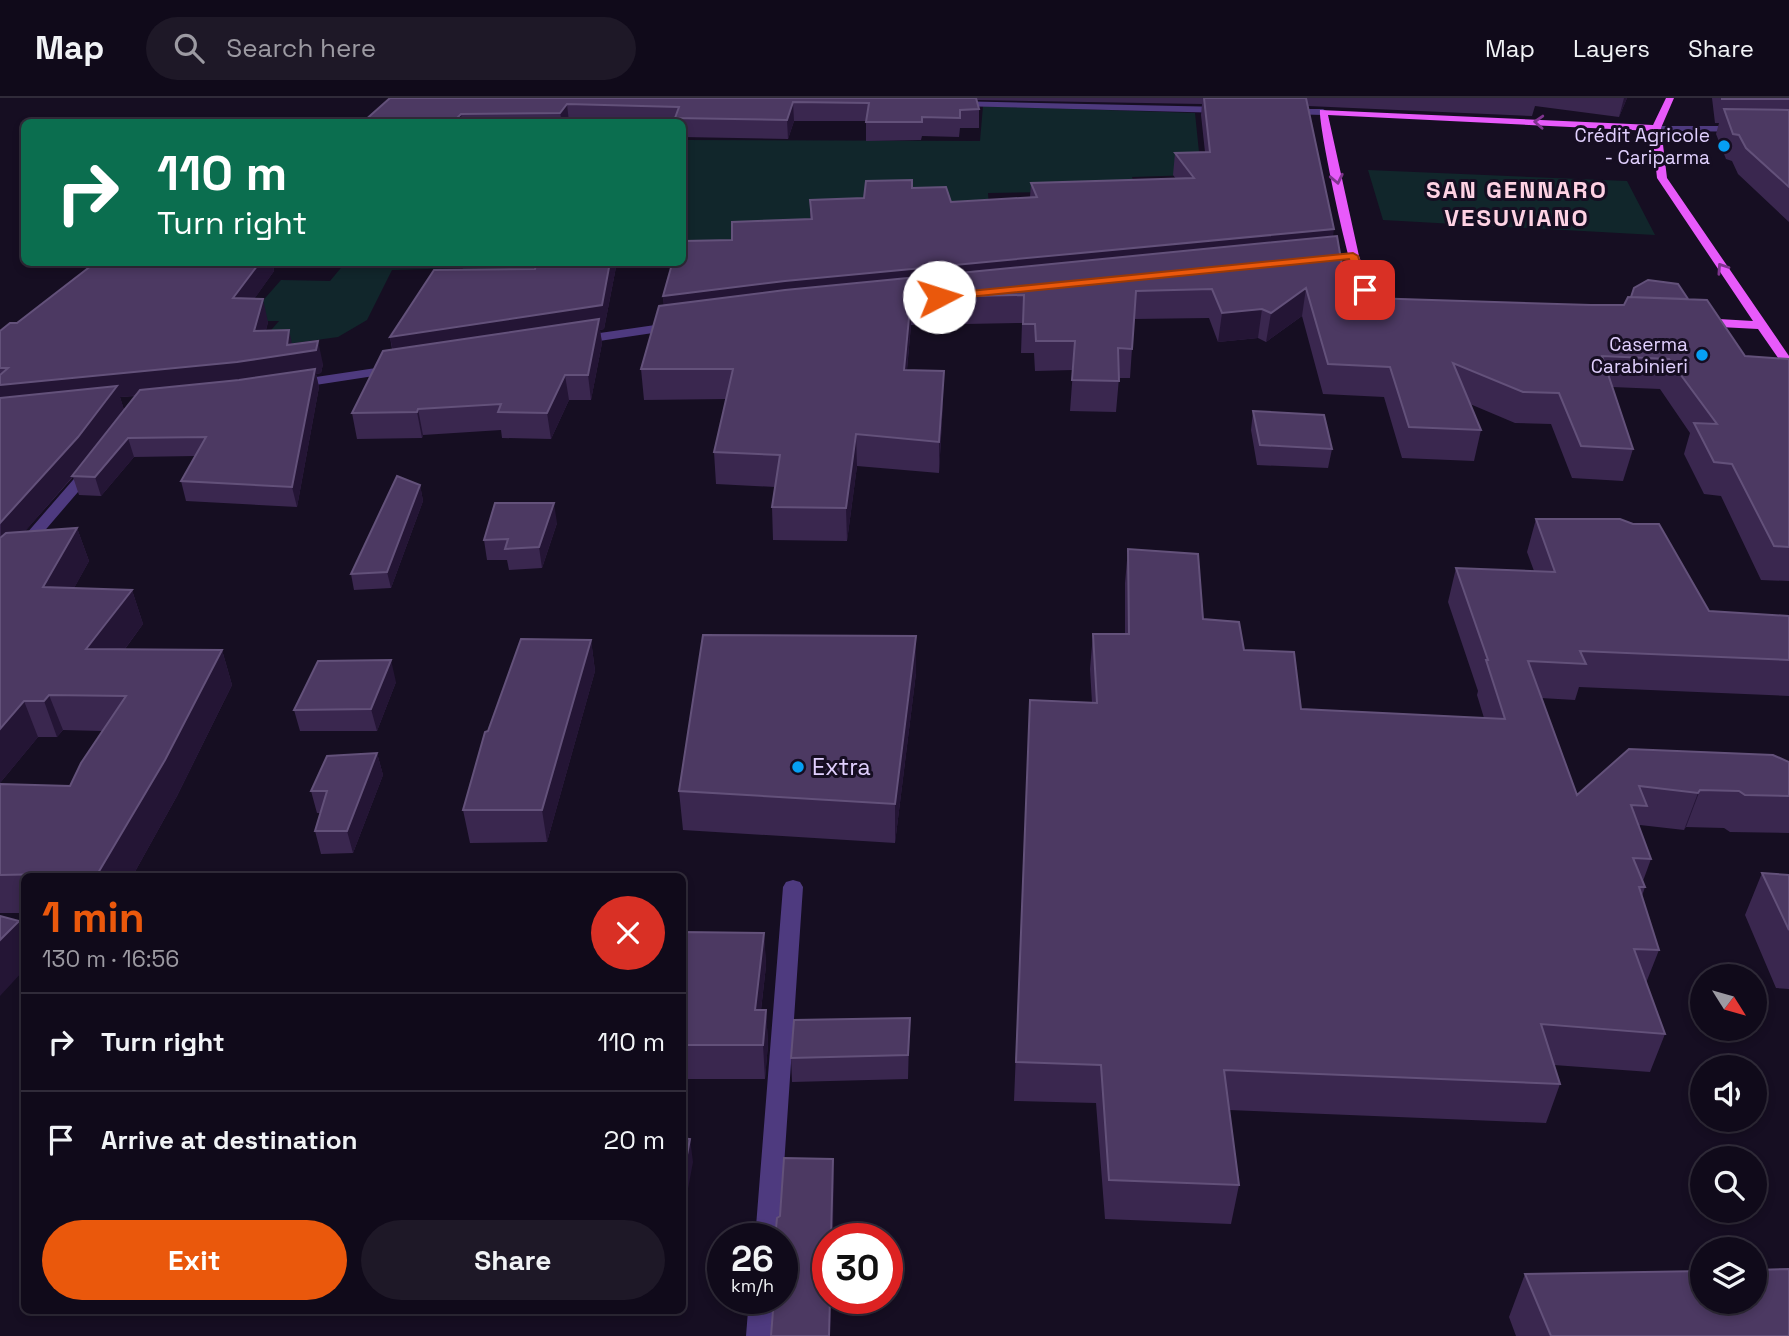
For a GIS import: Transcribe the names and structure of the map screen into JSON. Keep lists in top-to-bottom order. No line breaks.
{"districts":["SAN GENNARO VESUVIANO"],"places":["Crédit Agricole - Cariparma","Caserma Carabinieri","Extra"],"north":"bottom right","page":{"header":"Map","search":"Search here","nav":["Map","Layers","Share"],"turn":["110 m","Turn right"],"heading":["1 min","130 m · 16:56"],"list":[{"name":"Turn right","value":"110 m"},{"name":"Arrive at destination","value":"20 m"}],"buttons":["Exit","Share"],"speed":"26 km/h","limit":"30"}}
